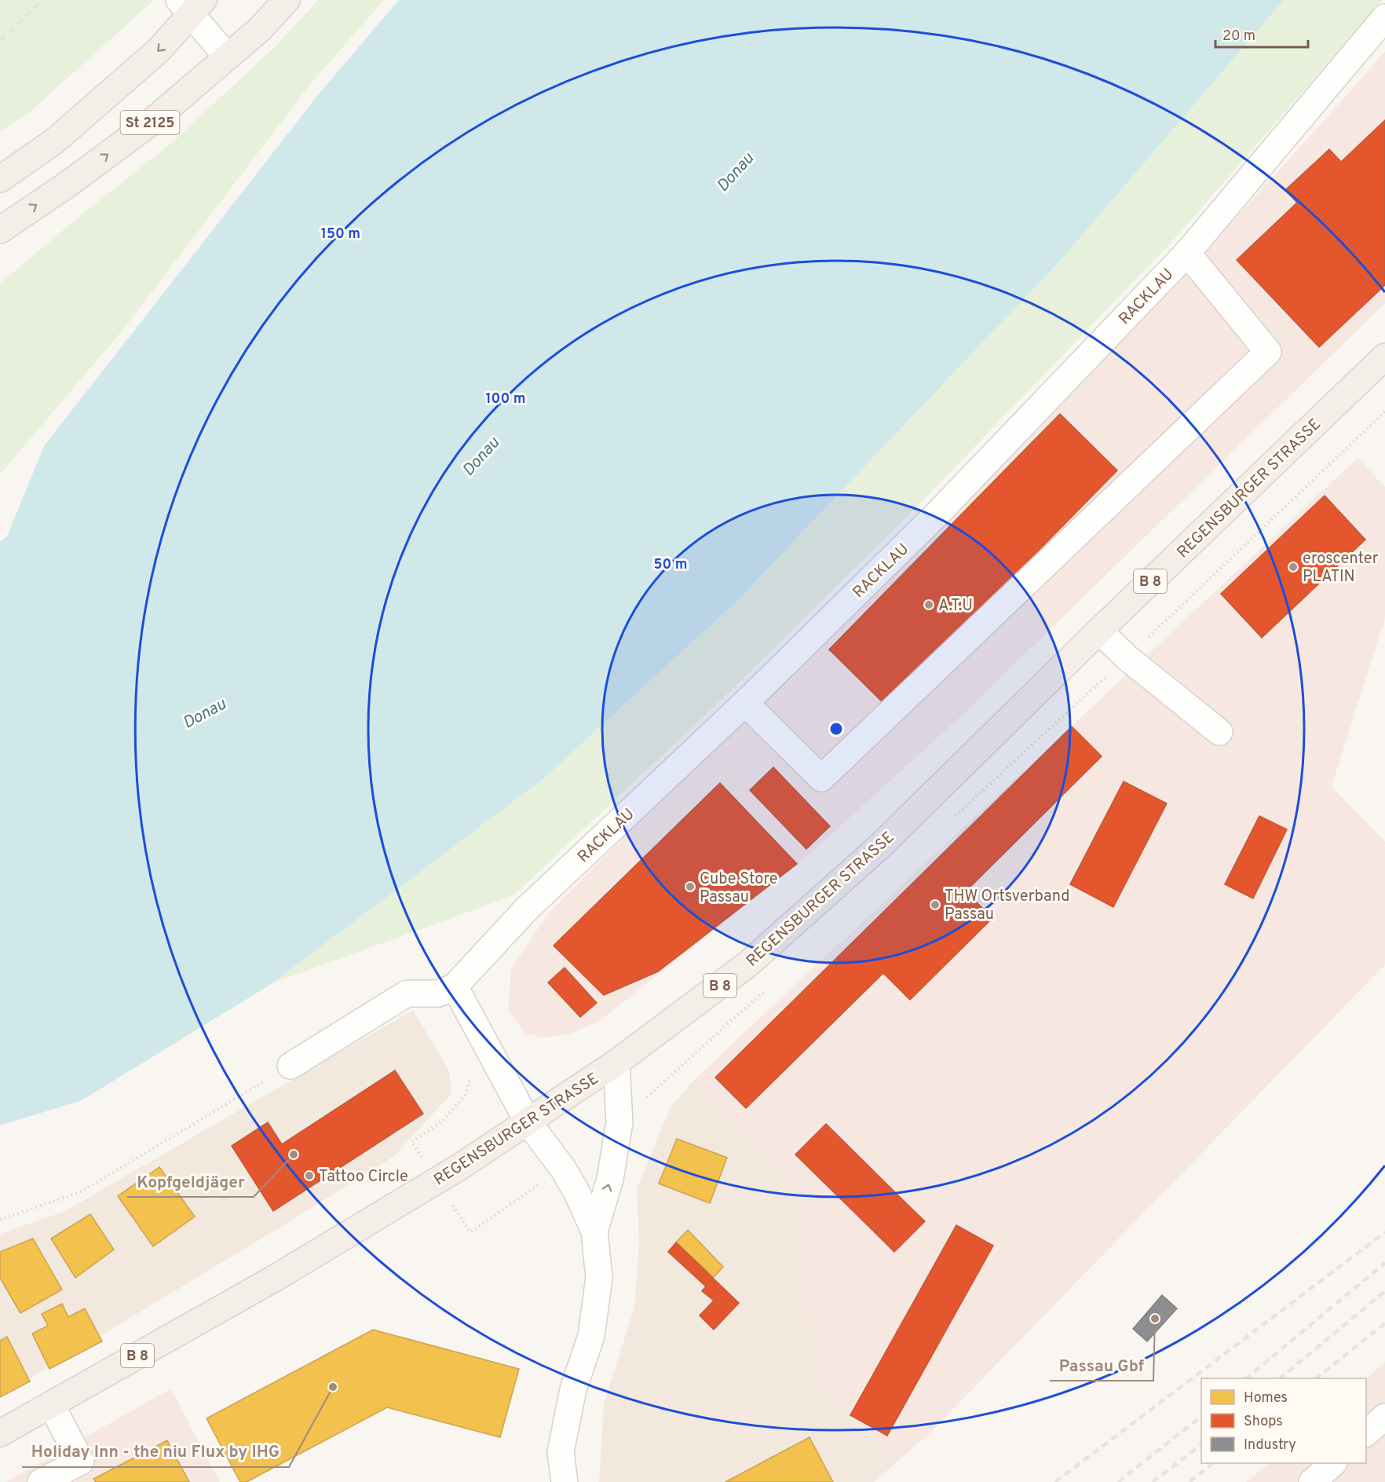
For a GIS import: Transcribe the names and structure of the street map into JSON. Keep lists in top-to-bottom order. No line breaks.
{"streets":{"main road":["St 2125","REGENSBURGER STRASSE","B 8"],"street":["RACKLAU"]},"water":["Donau"],"places":["eroscenter PLATIN","A.T.U","Cube Store Passau","THW Ortsverband Passau","Kopfgeldjäger","Tattoo Circle","Passau Gbf","Holiday Inn - the niu Flux by IHG"],"legend":["Homes","Shops","Industry"],"scale_bar":"20 m","rings":["150 m","100 m","50 m"]}
